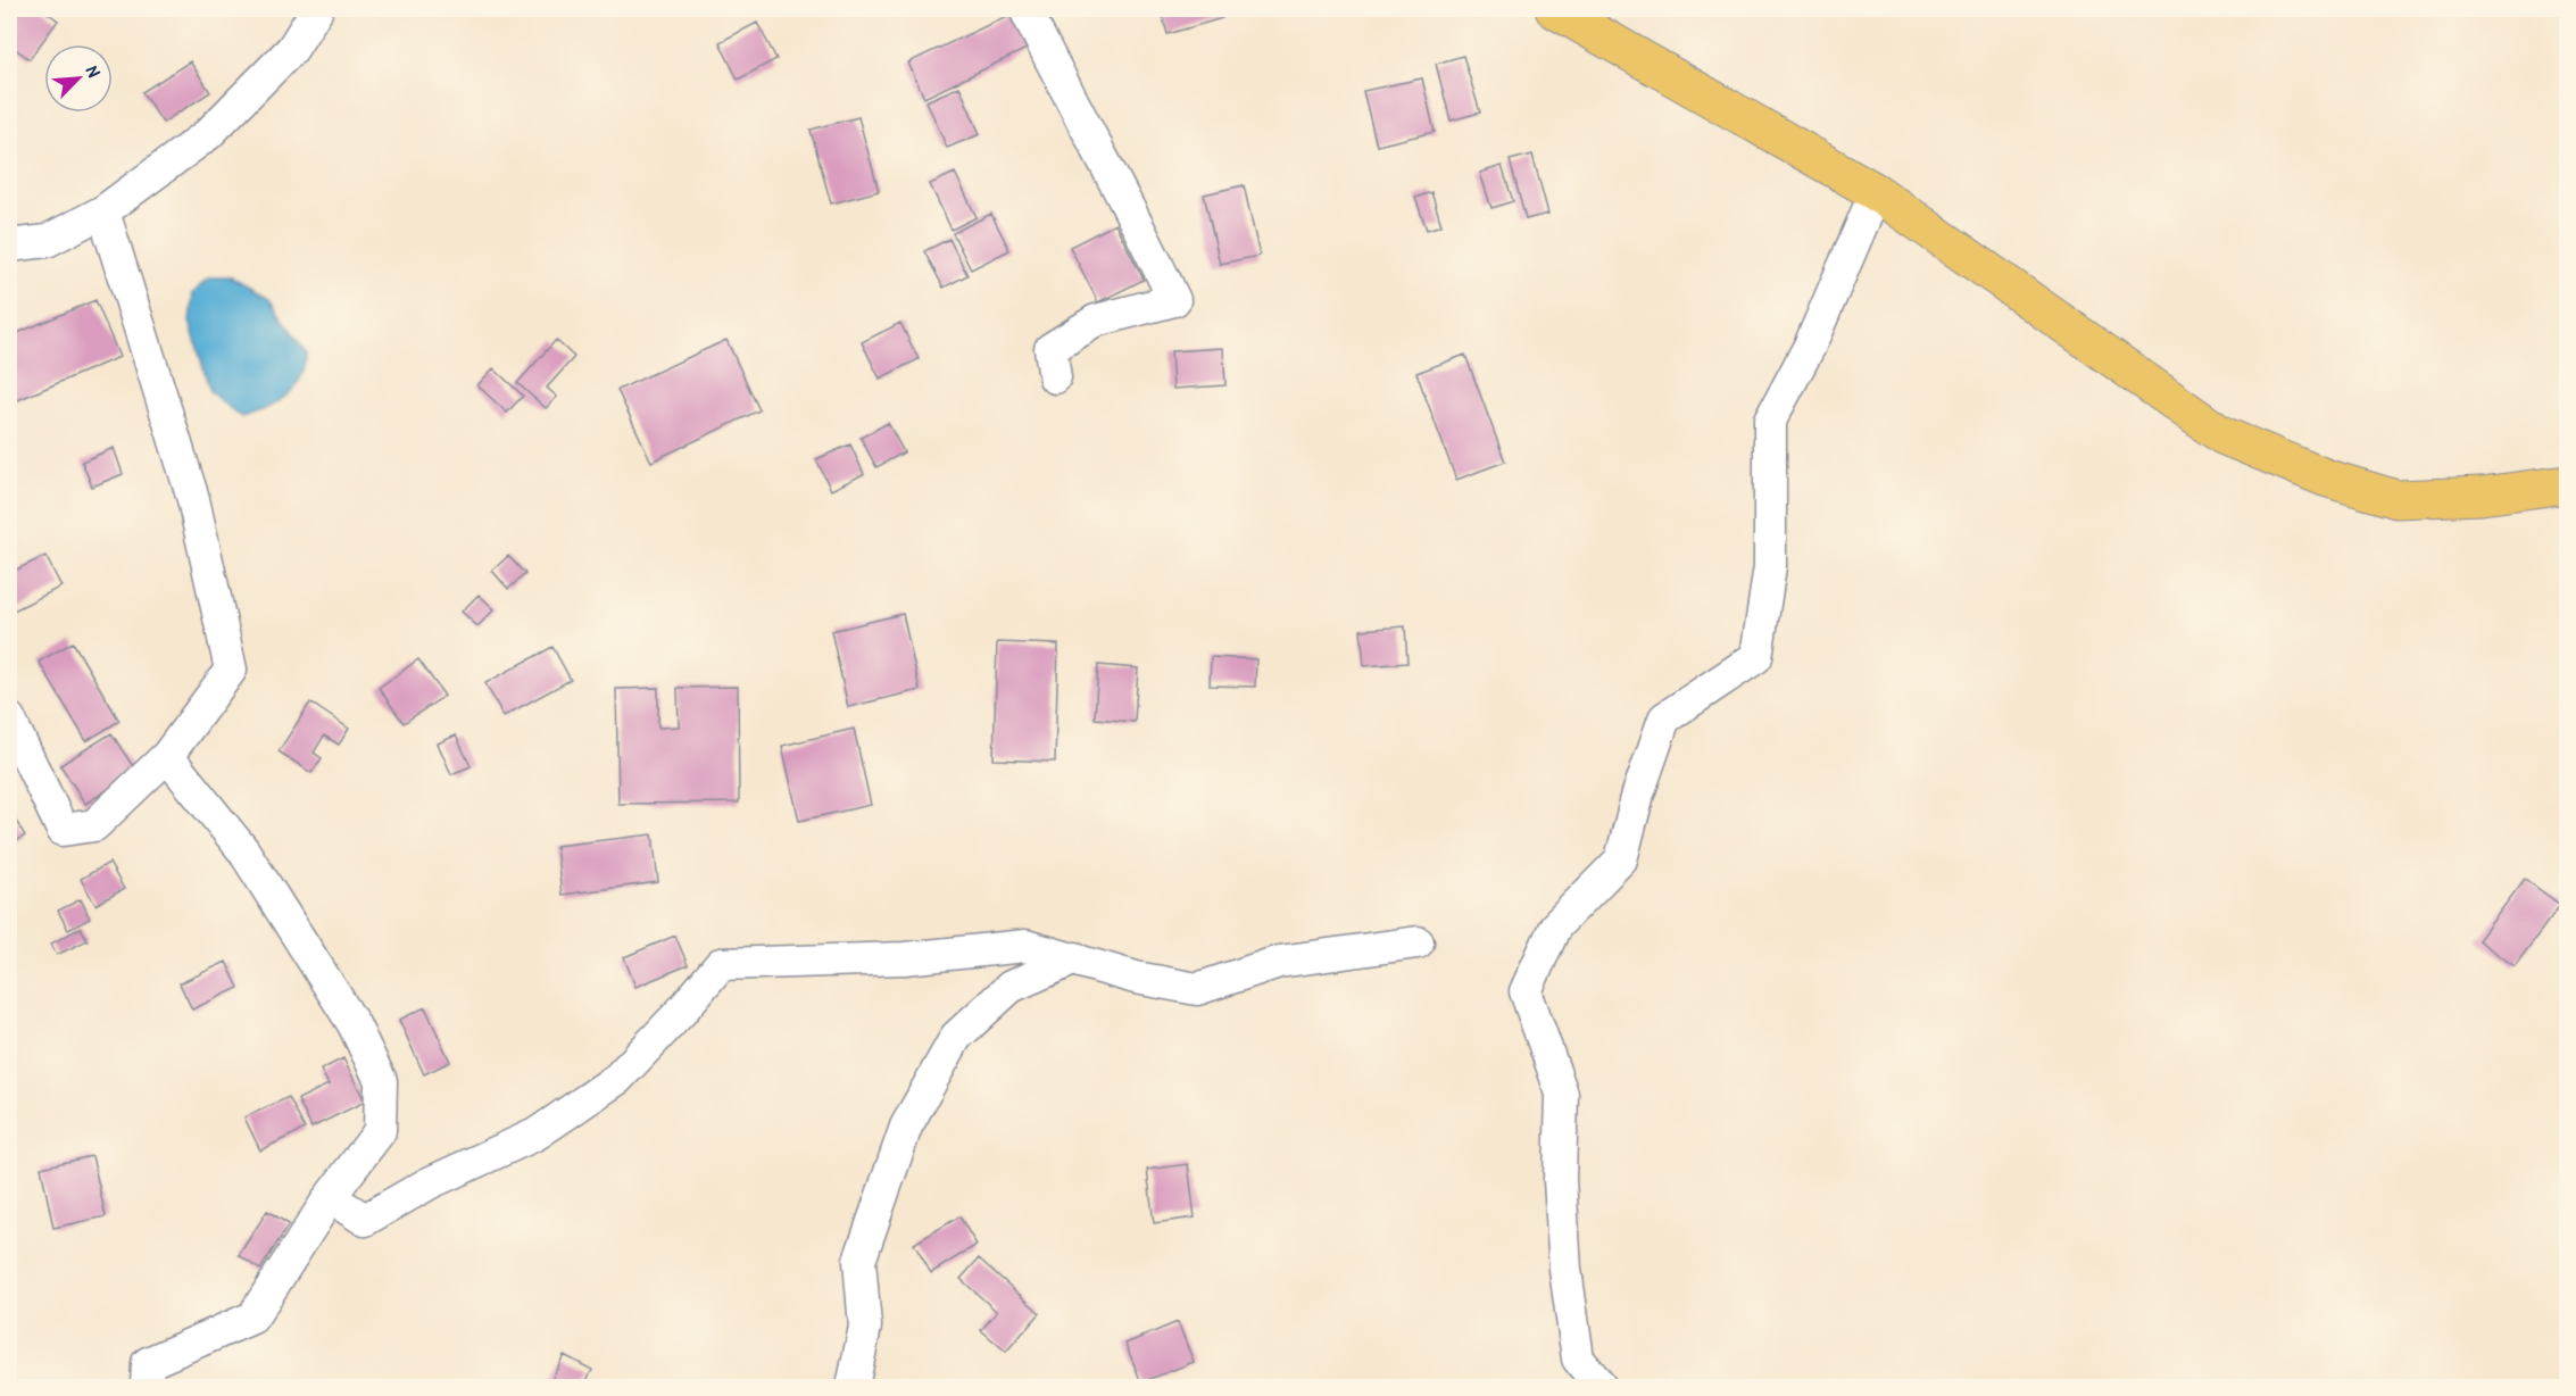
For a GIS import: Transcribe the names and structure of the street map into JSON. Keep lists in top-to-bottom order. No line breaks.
{"north":"top right"}
